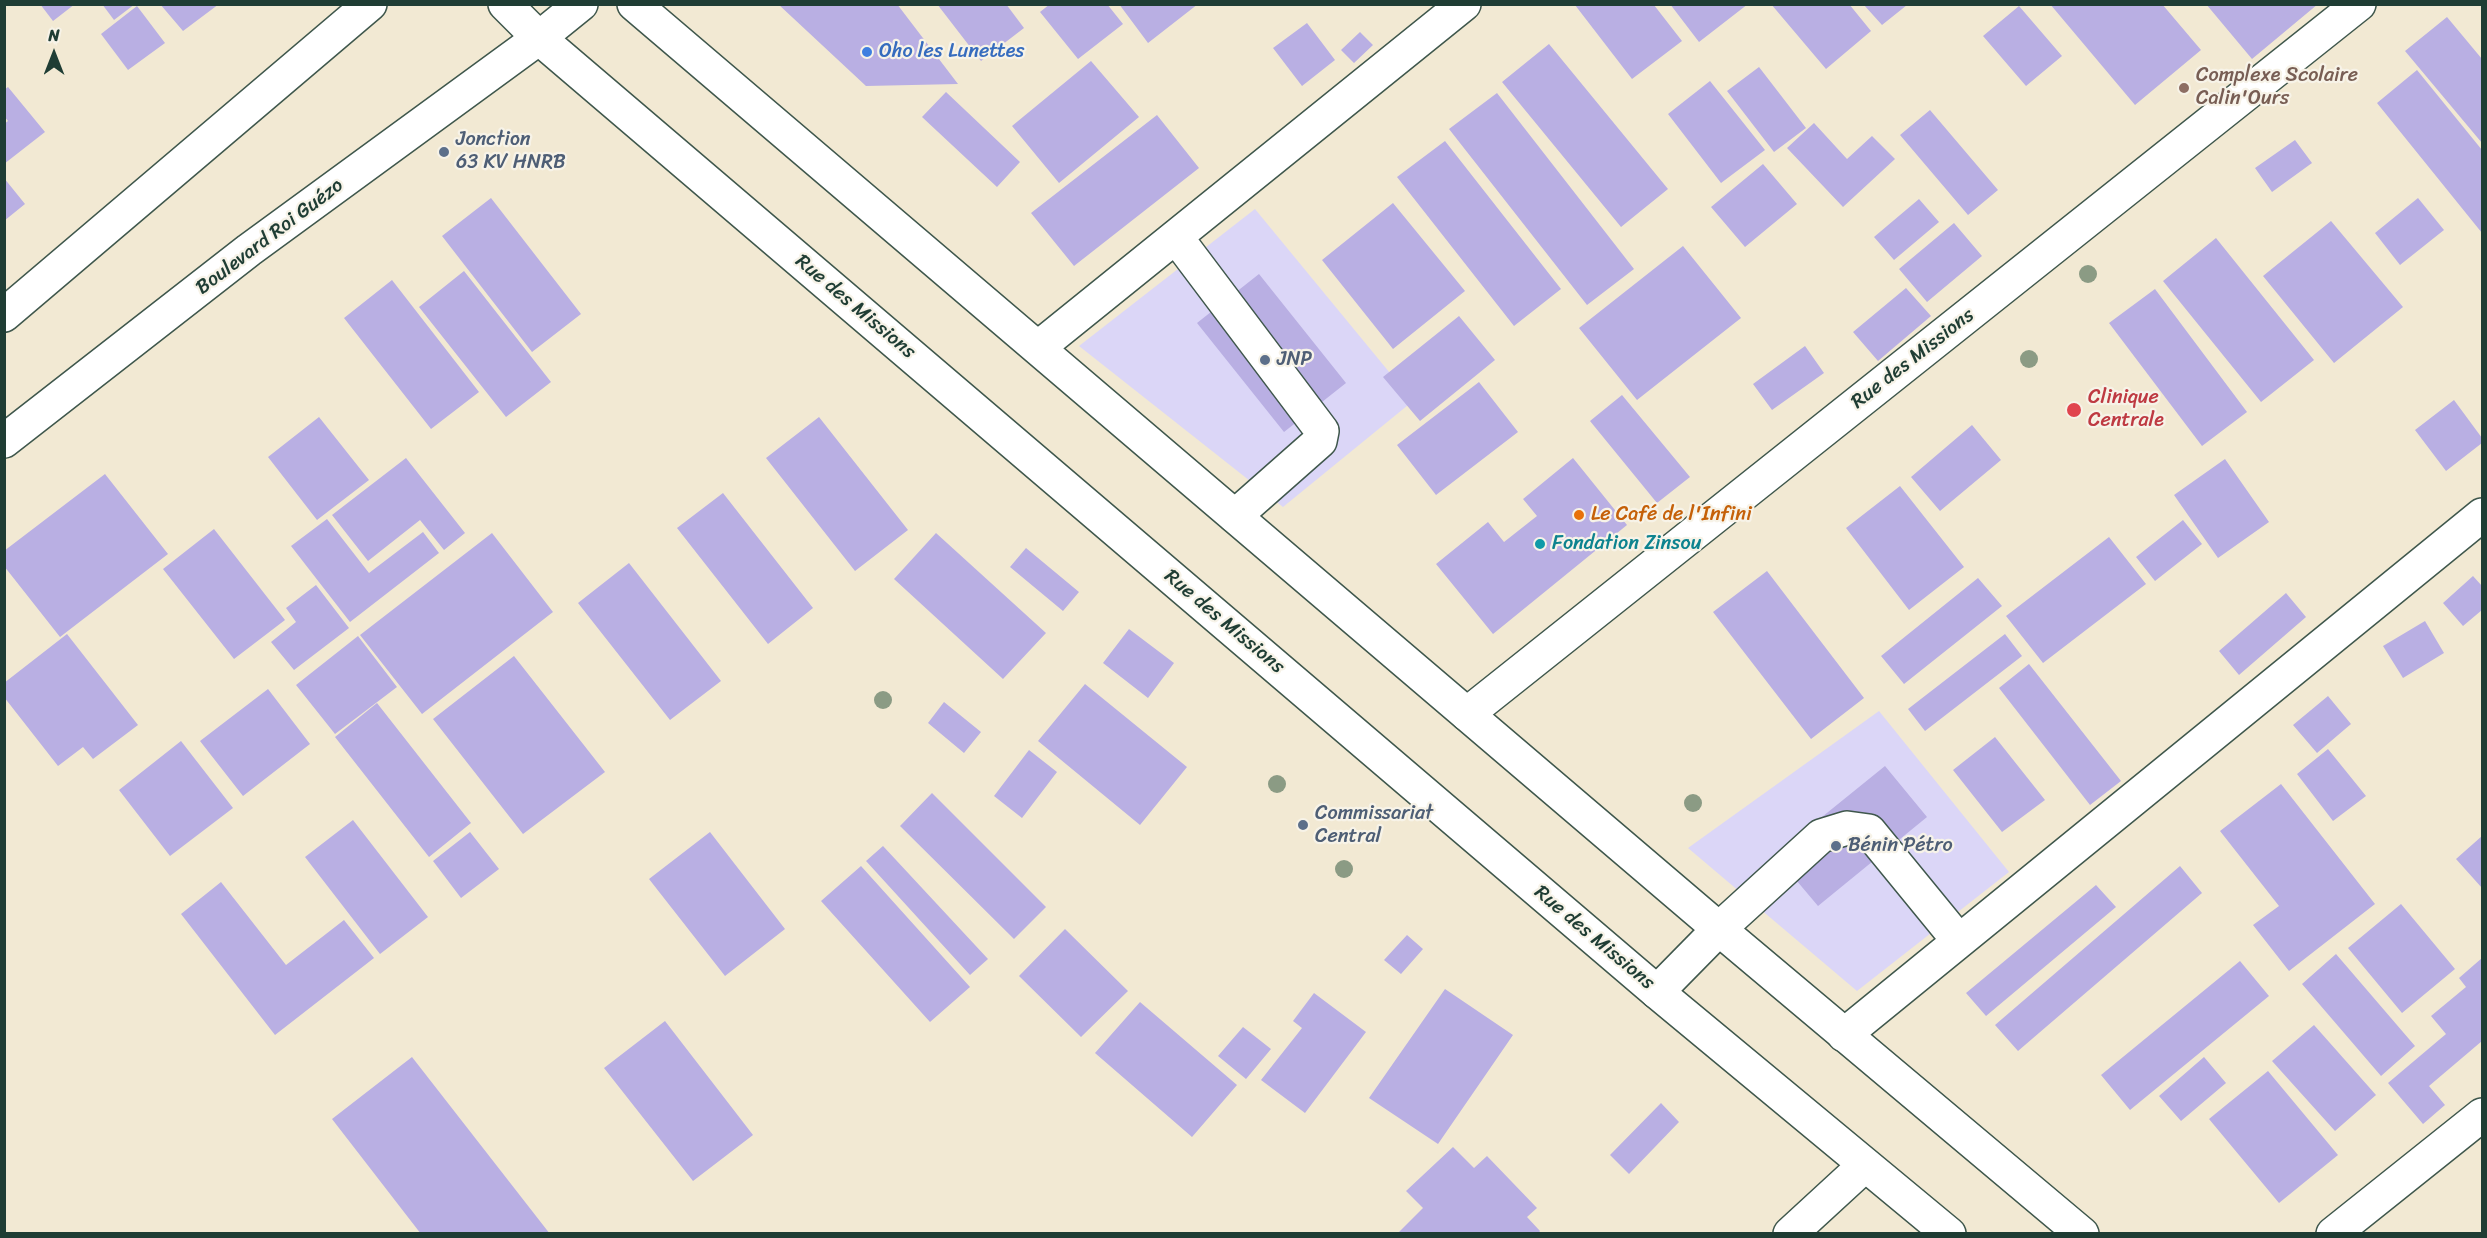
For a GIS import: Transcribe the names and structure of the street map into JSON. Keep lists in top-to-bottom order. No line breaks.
{"streets":{"main road":["Boulevard Roi Guézo","Rue des Missions"]},"crossings":[["Boulevard Roi Guézo","Rue des Missions"]],"places":["Oho les Lunettes","Complexe Scolaire Calin'Ours","Jonction 63 KV HNRB","JNP","Clinique Centrale","Le Café de l'Infini","Fondation Zinsou","Commissariat Central","Bénin Pétro"],"north":"top"}
